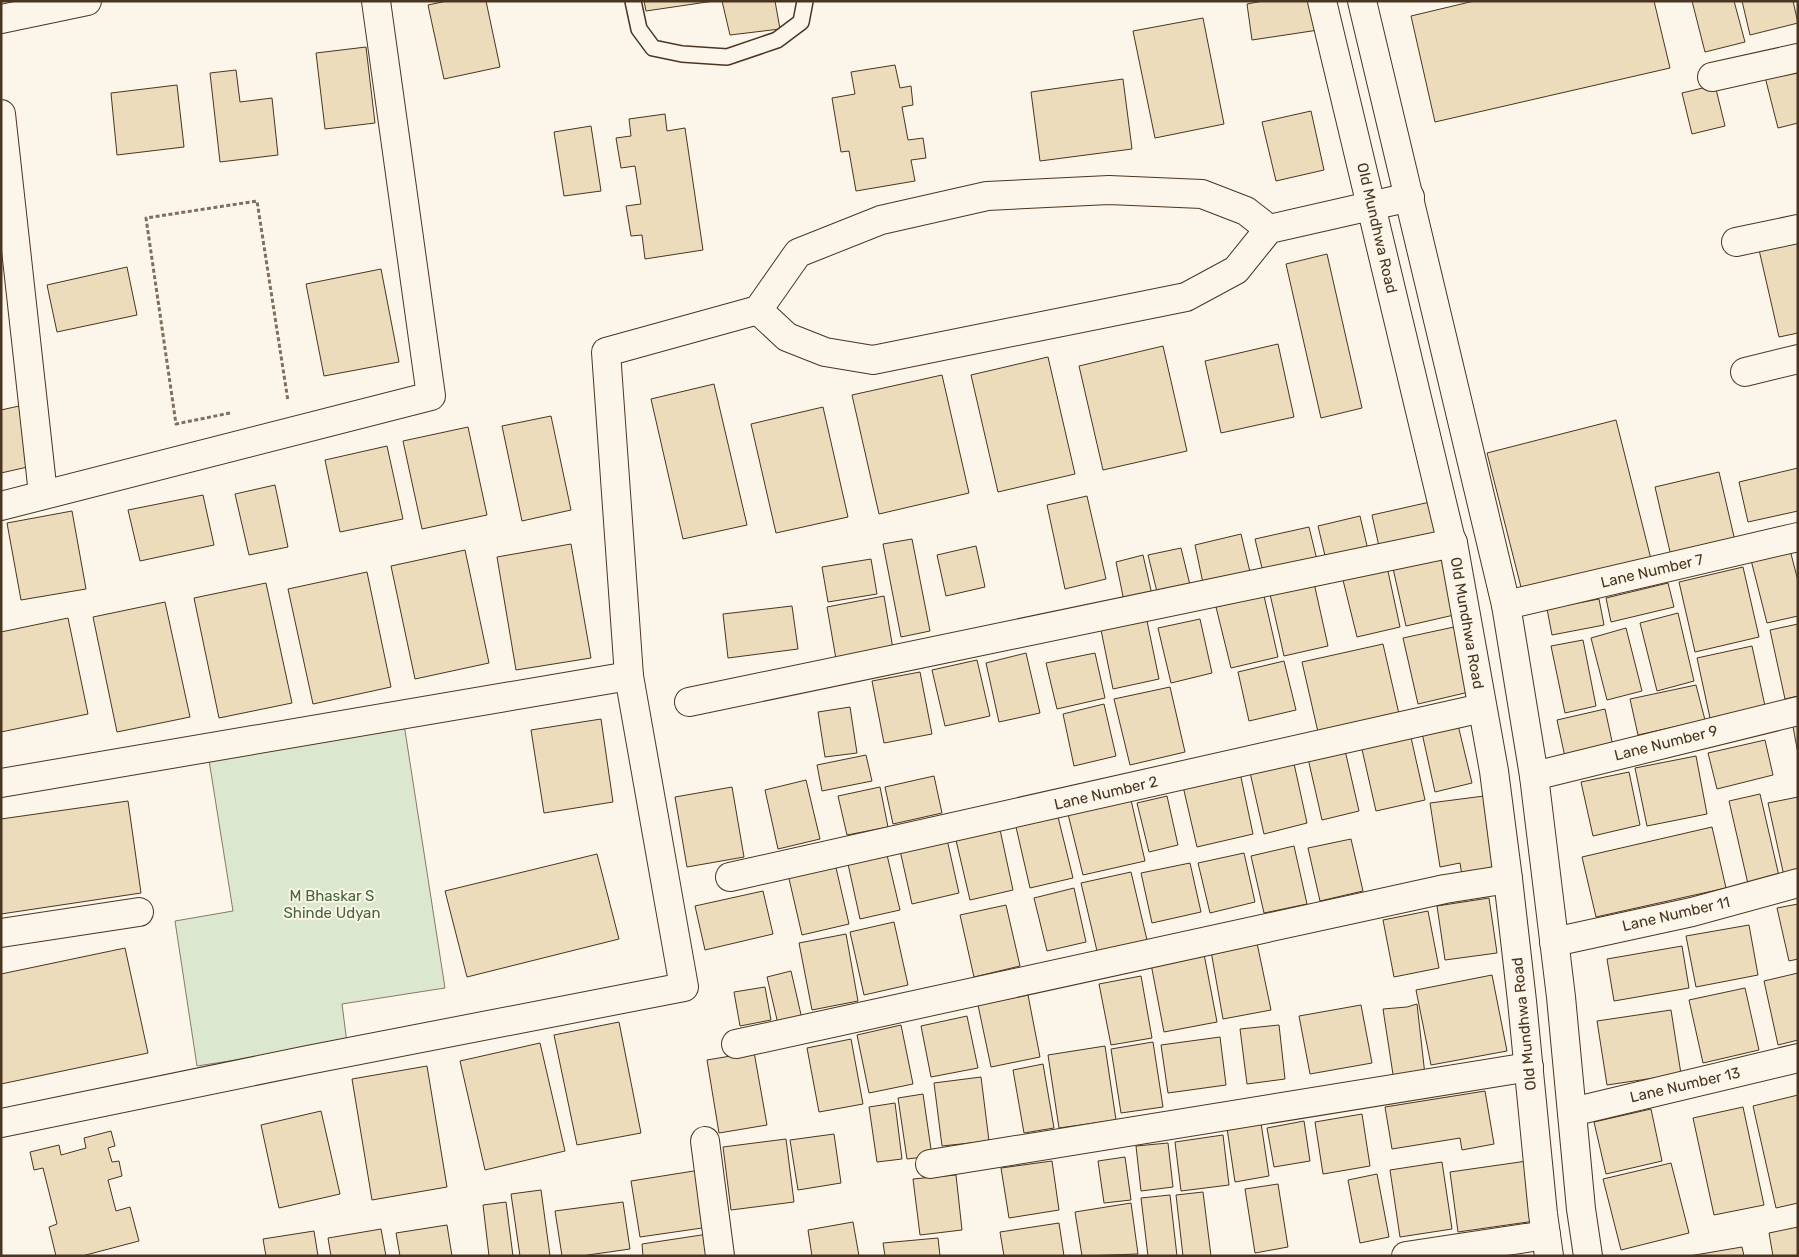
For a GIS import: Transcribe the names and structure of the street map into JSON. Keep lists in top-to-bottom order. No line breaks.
{"streets":{"main road":["Old Mundhwa Road","Lane Number 7","Lane Number 9","Lane Number 2","Lane Number 11","Lane Number 13"]},"crossings":[["Old Mundhwa Road","Lane Number 2"]],"parks":["M Bhaskar S Shinde Udyan"]}
